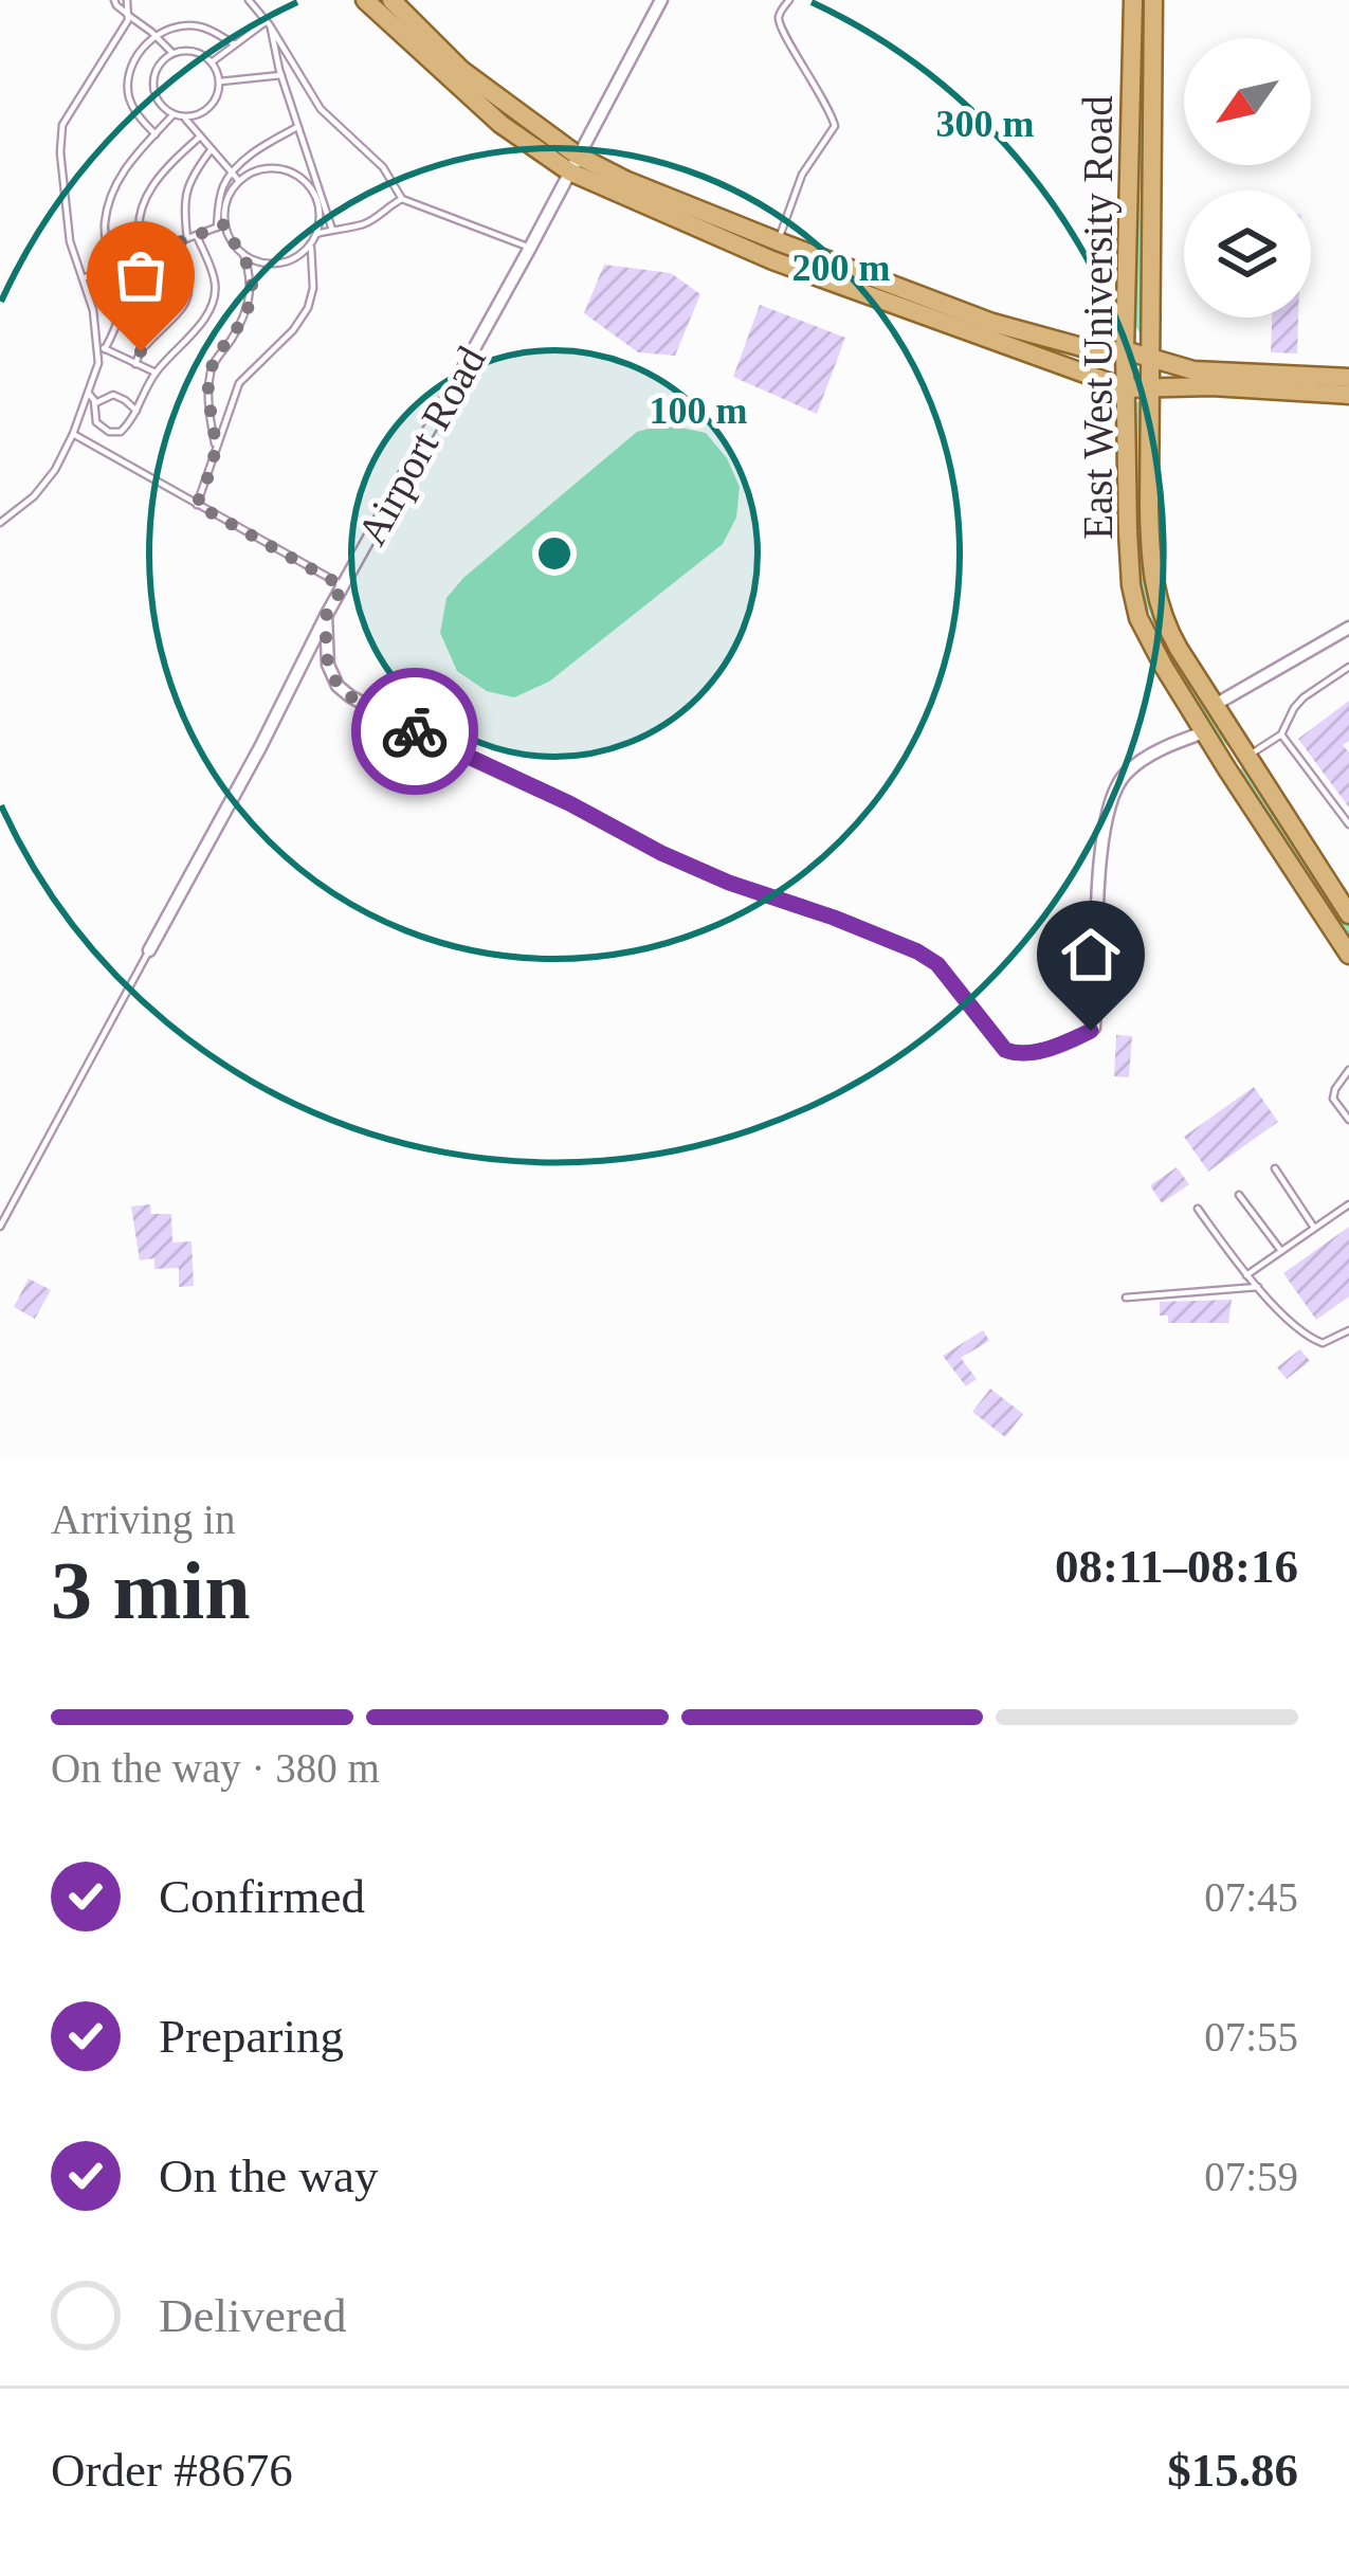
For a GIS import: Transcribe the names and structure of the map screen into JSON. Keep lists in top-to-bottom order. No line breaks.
{"streets":{"main road":["East West University Road"],"street":["Airport Road"]},"north":"bottom left","page":{"heading":["3 min","Arriving in","08:11–08:16"],"panel":["Order #8676","$15.86"],"bar":"On the way · 380 m","list":[["Confirmed","07:45"],["Preparing","07:55"],["On the way","07:59"],"Delivered"]},"rings":["300 m","200 m","100 m"]}
